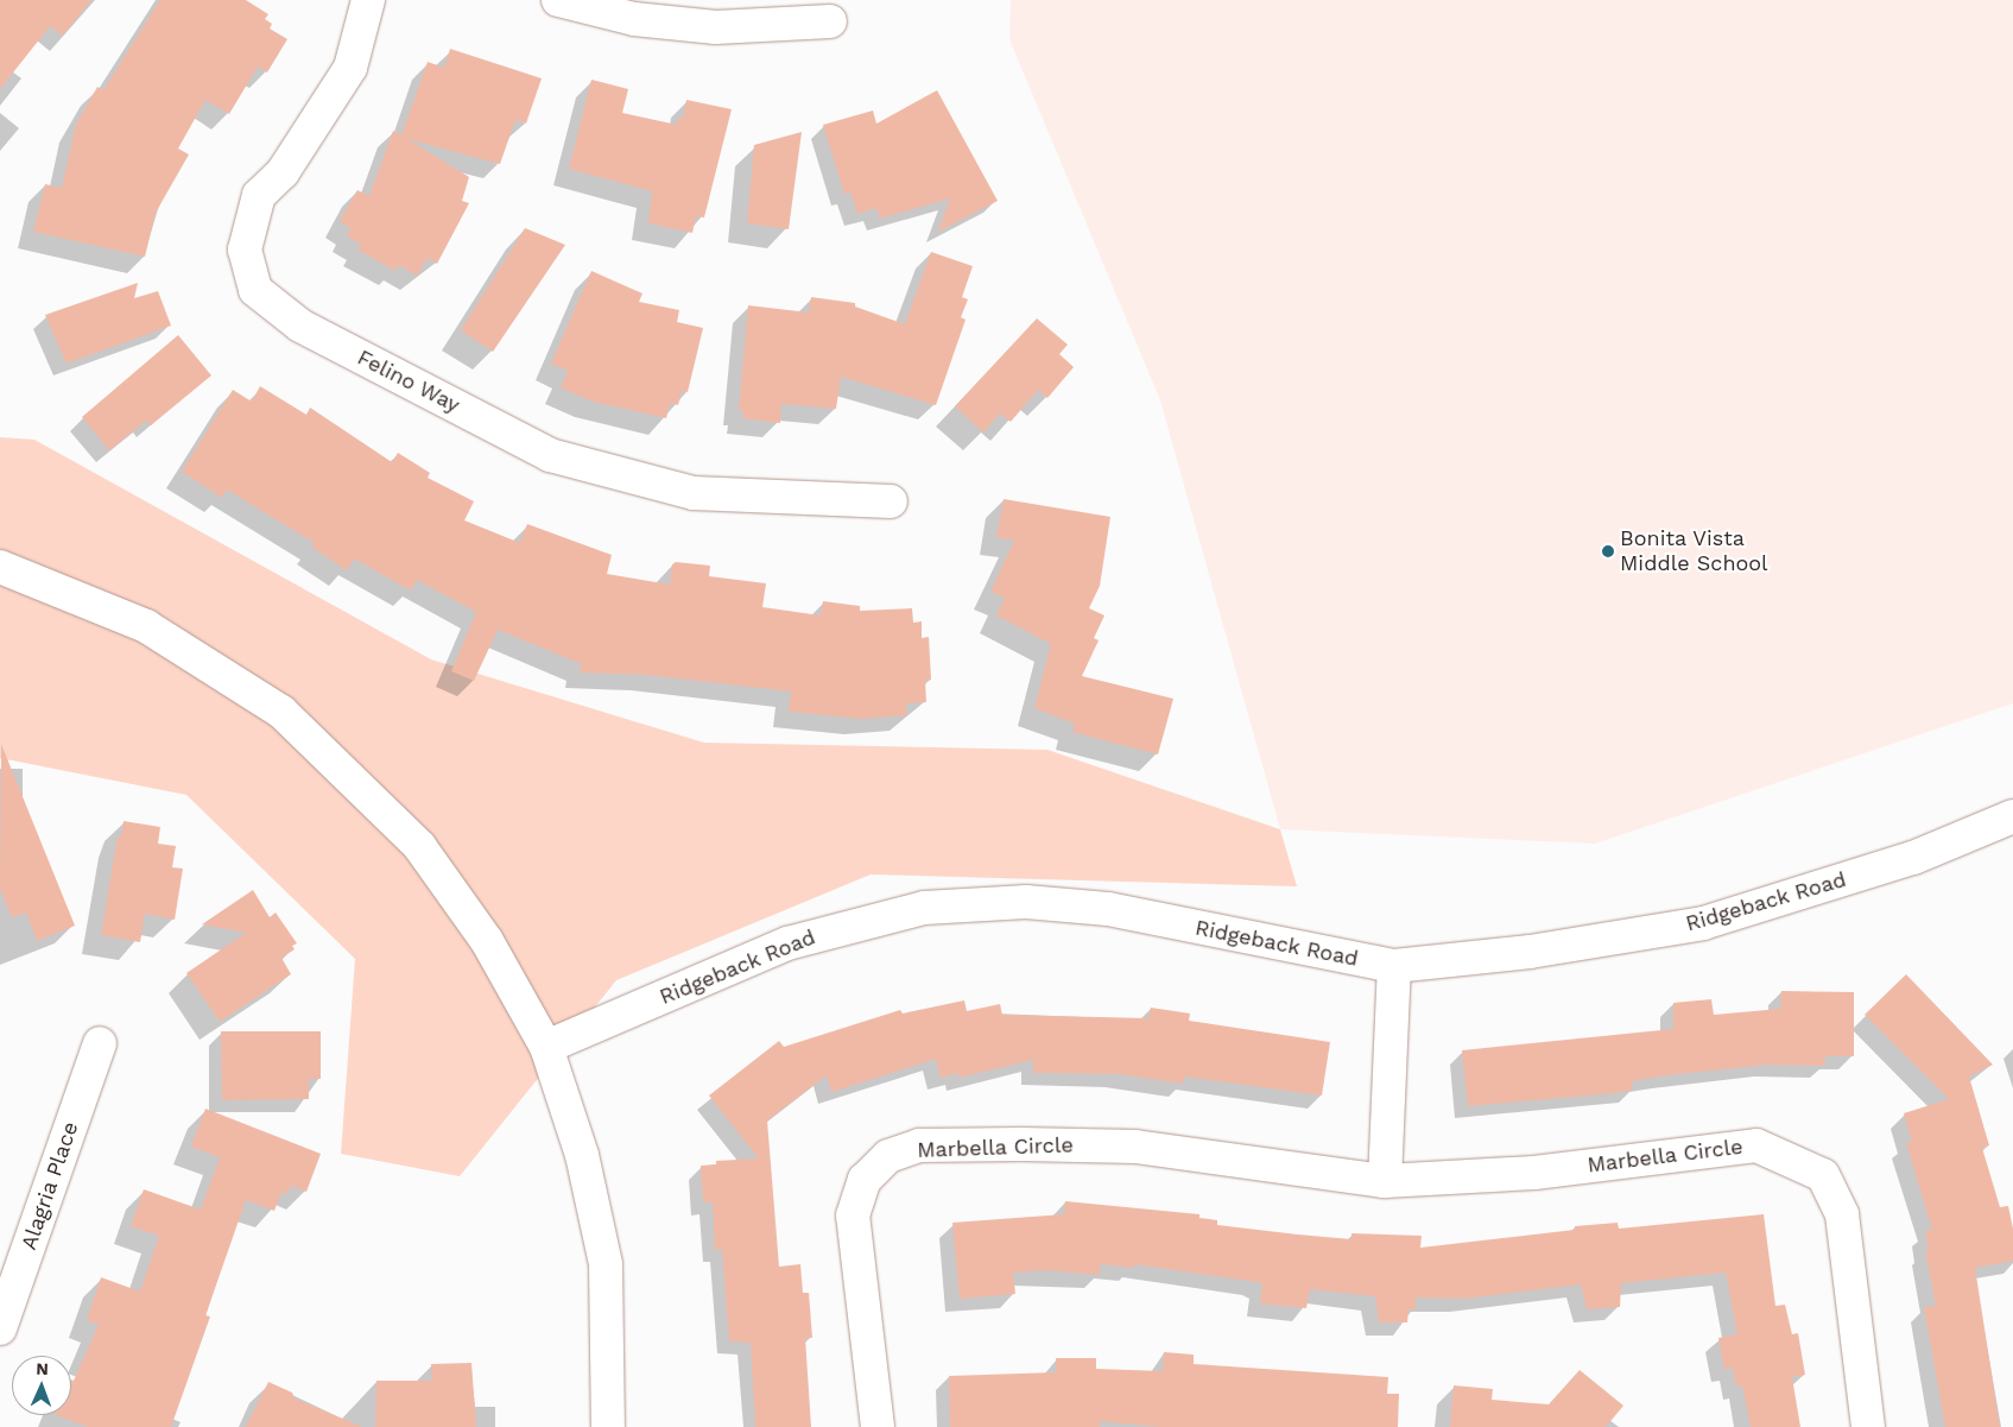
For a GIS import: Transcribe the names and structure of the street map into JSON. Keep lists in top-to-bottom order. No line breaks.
{"streets":{"street":["Felino Way","Ridgeback Road","Marbella Circle","Alagria Place"]},"places":["Bonita Vista Middle School"],"north":"top"}
